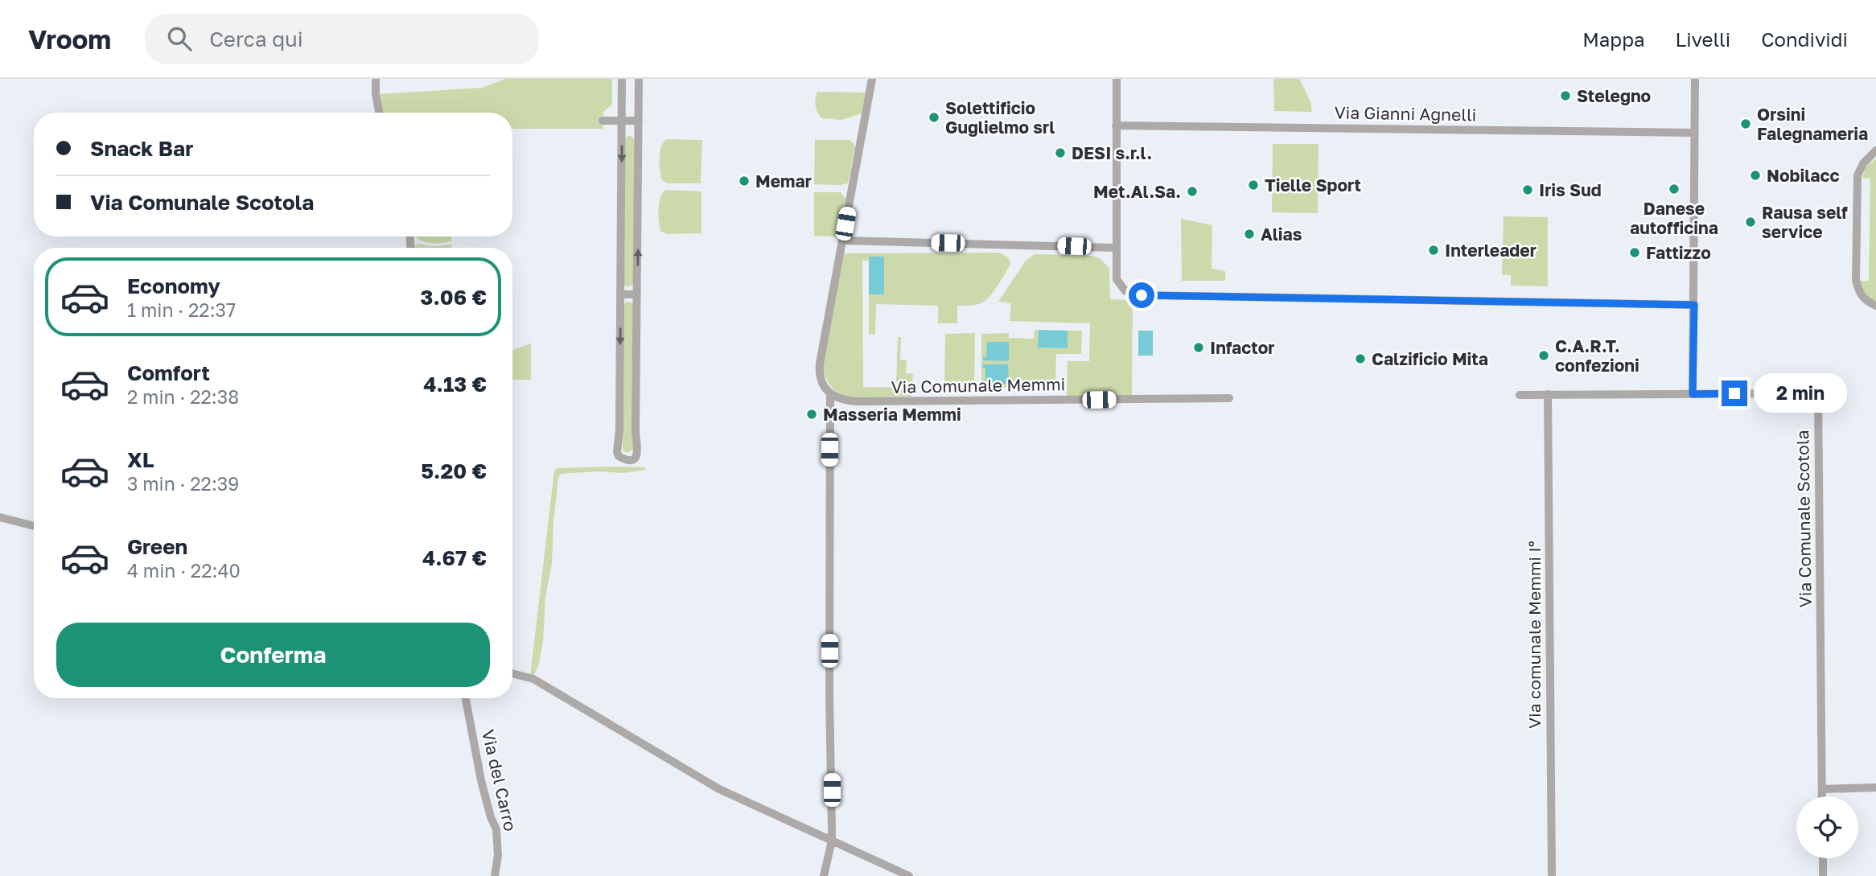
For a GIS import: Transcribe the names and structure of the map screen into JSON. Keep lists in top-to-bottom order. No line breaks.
{"streets":{"street":["Via Gianni Agnelli","Via Comunale Memmi","Via Comunale Scotola","Via comunale Memmi I°","Via del Carro"]},"crossings":[["Via Comunale Scotola","Via comunale Memmi I°"]],"places":["Stelegno","Solettificio Guglielmo srl","Orsini Falegnameria","DESI s.r.l.","Nobilacc","Memar","Tielle Sport","Danese autofficina","Iris Sud","Met.Al.Sa.","Rausa self service","Alias","Interleader","Fattizzo","Infactor","C.A.R.T. confezioni","Calzificio Mita","Masseria Memmi"],"page":{"header":"Vroom","search":"Cerca qui","nav":["Mappa","Livelli","Condividi"],"banner":["Snack Bar","Via Comunale Scotola"],"list":[{"name":"Economy","note":"1 min · 22:37","value":"3.06 €"},{"name":"Comfort","note":"2 min · 22:38","value":"4.13 €"},{"name":"XL","note":"3 min · 22:39","value":"5.20 €"},{"name":"Green","note":"4 min · 22:40","value":"4.67 €"}],"bubble":"2 min","buttons":"Conferma"}}
